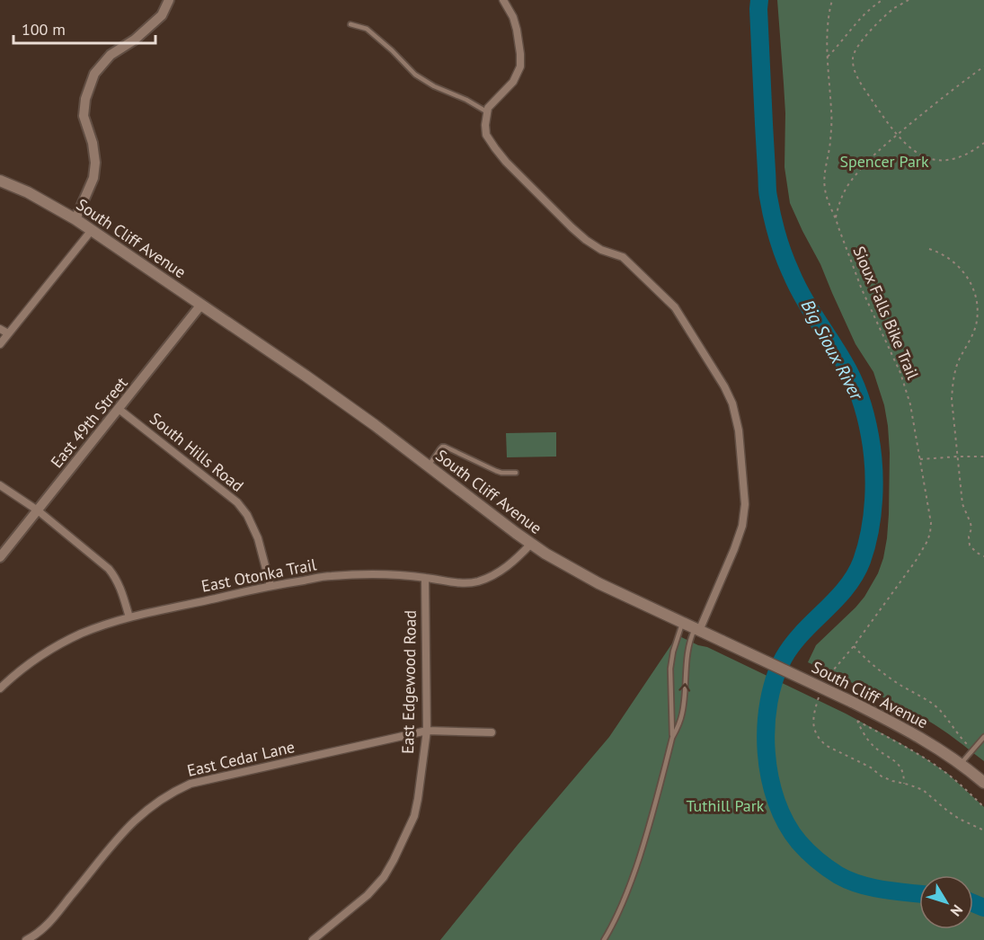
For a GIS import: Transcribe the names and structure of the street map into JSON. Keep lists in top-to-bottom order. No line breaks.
{"streets":{"main road":["South Cliff Avenue"],"street":["East 49th Street","South Hills Road","East Otonka Trail","East Edgewood Road","East Cedar Lane"],"path":["Sioux Falls Bike Trail"]},"crossings":[["South Cliff Avenue","East 49th Street"],["South Cliff Avenue","East Otonka Trail"],["East 49th Street","South Hills Road"],["South Hills Road","East Otonka Trail"],["East Otonka Trail","East Edgewood Road"],["East Edgewood Road","East Cedar Lane"]],"water":["Big Sioux River"],"parks":["Spencer Park","Tuthill Park"],"scale_bar":"100 m","north":"bottom right"}
